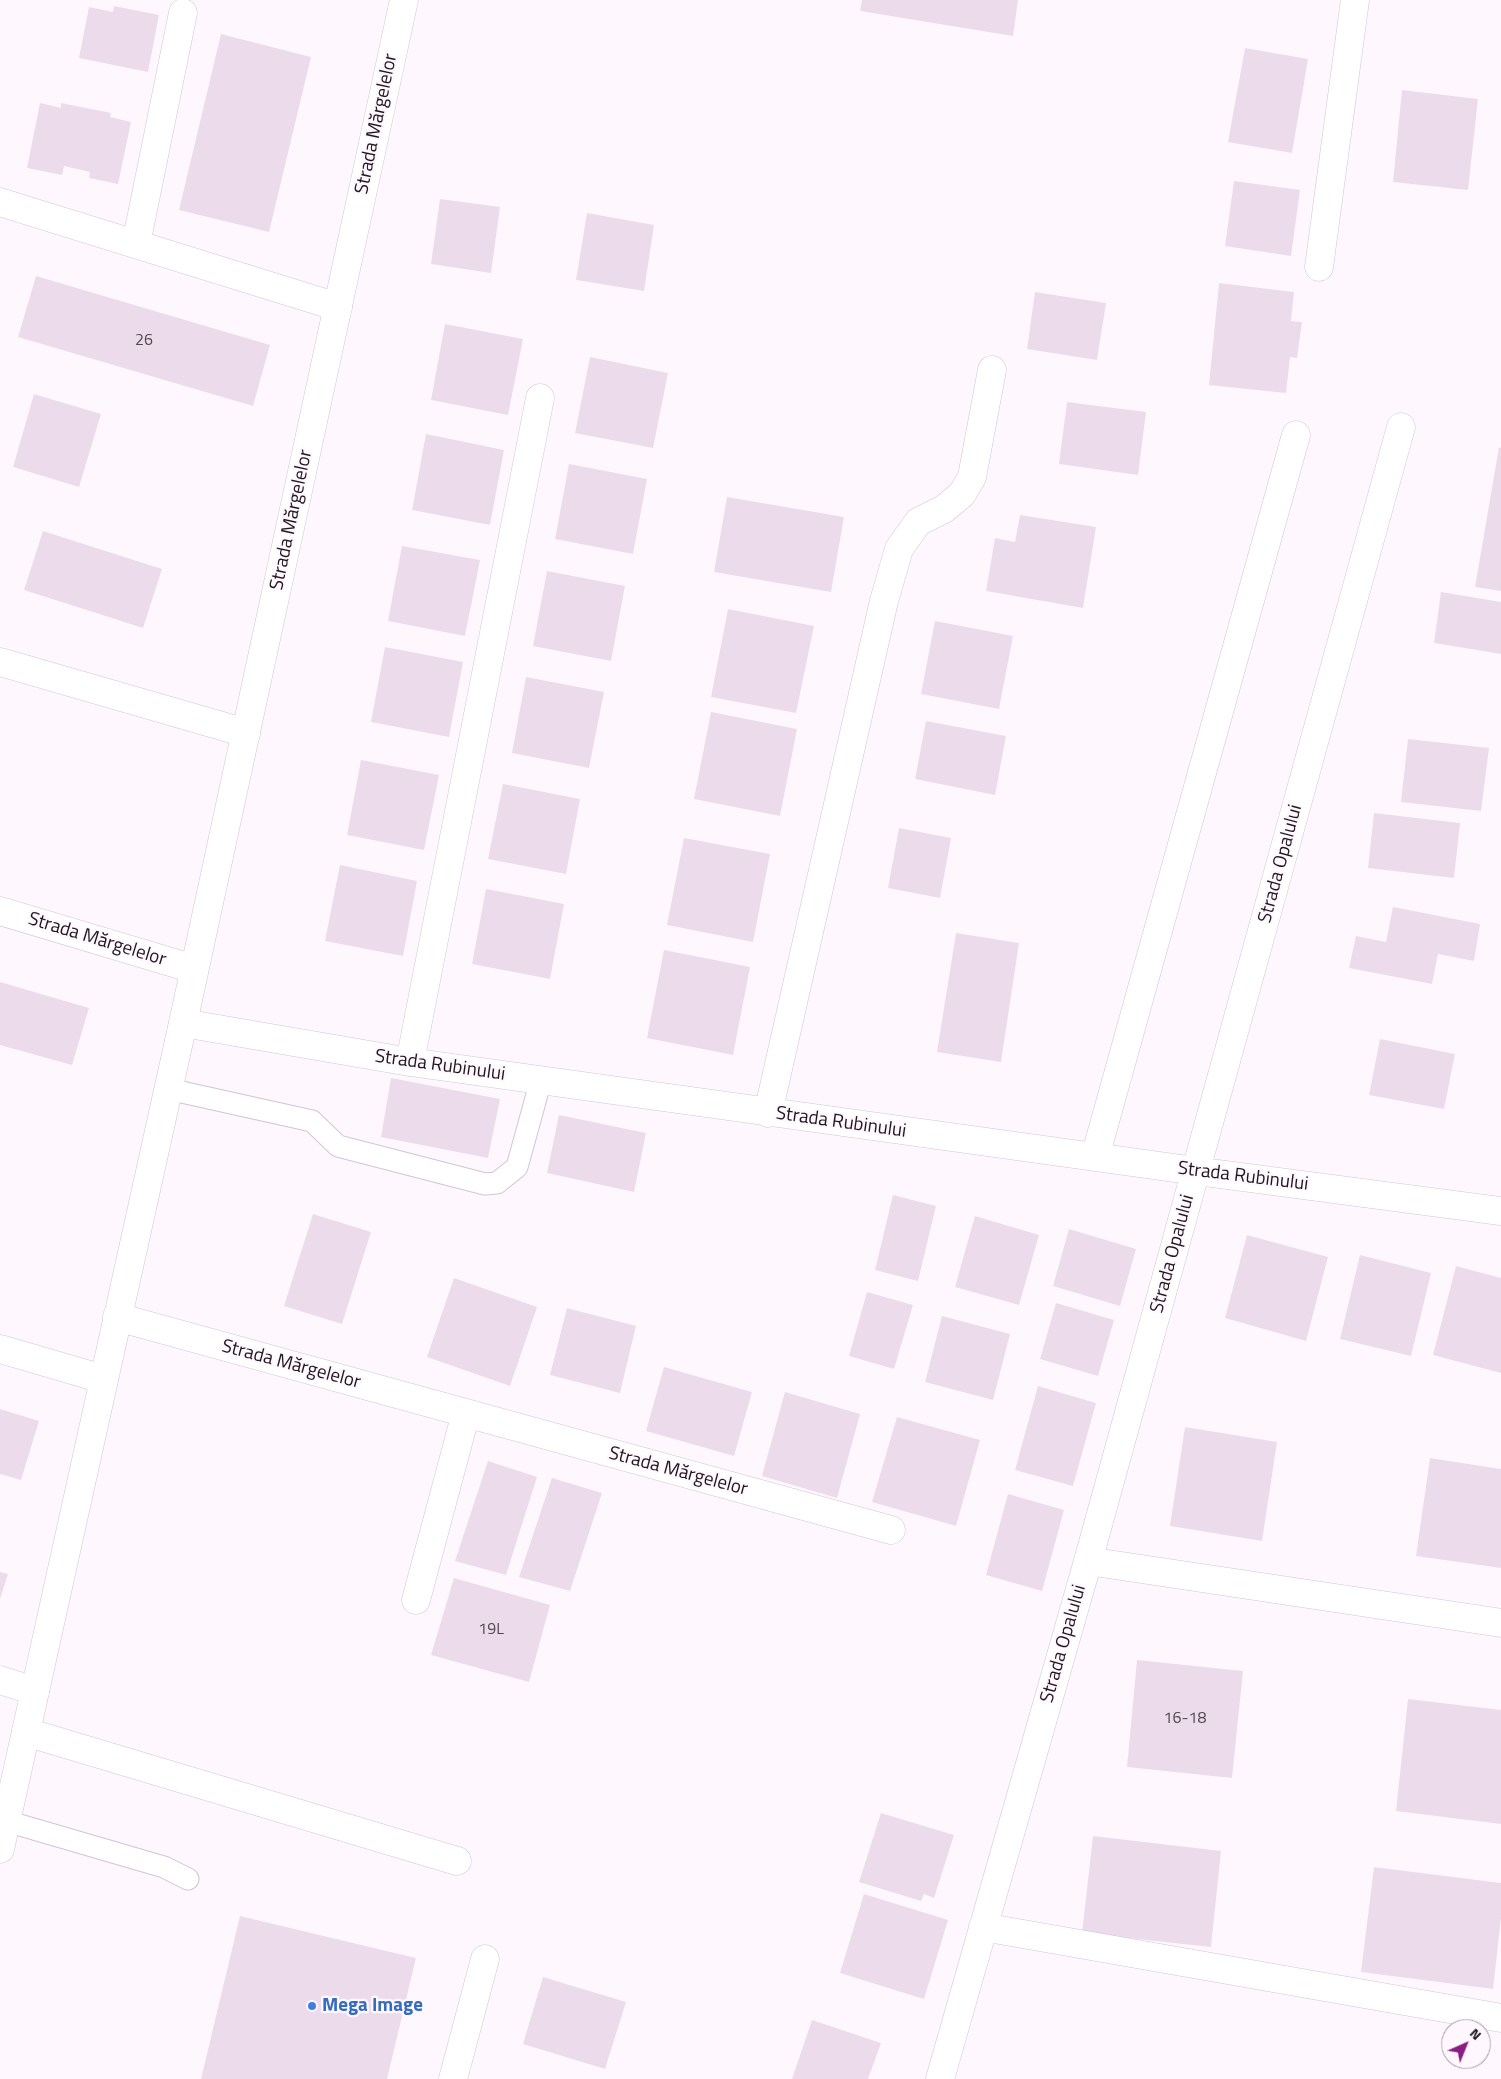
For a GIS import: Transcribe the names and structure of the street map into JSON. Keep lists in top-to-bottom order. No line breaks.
{"streets":{"street":["Strada Mărgelelor","Strada Opalului","Strada Rubinului"]},"crossings":[["Strada Mărgelelor","Strada Rubinului"],["Strada Opalului","Strada Rubinului"]],"places":["Mega Image"],"house_numbers":["26","19L","16-18"],"north":"top right"}
